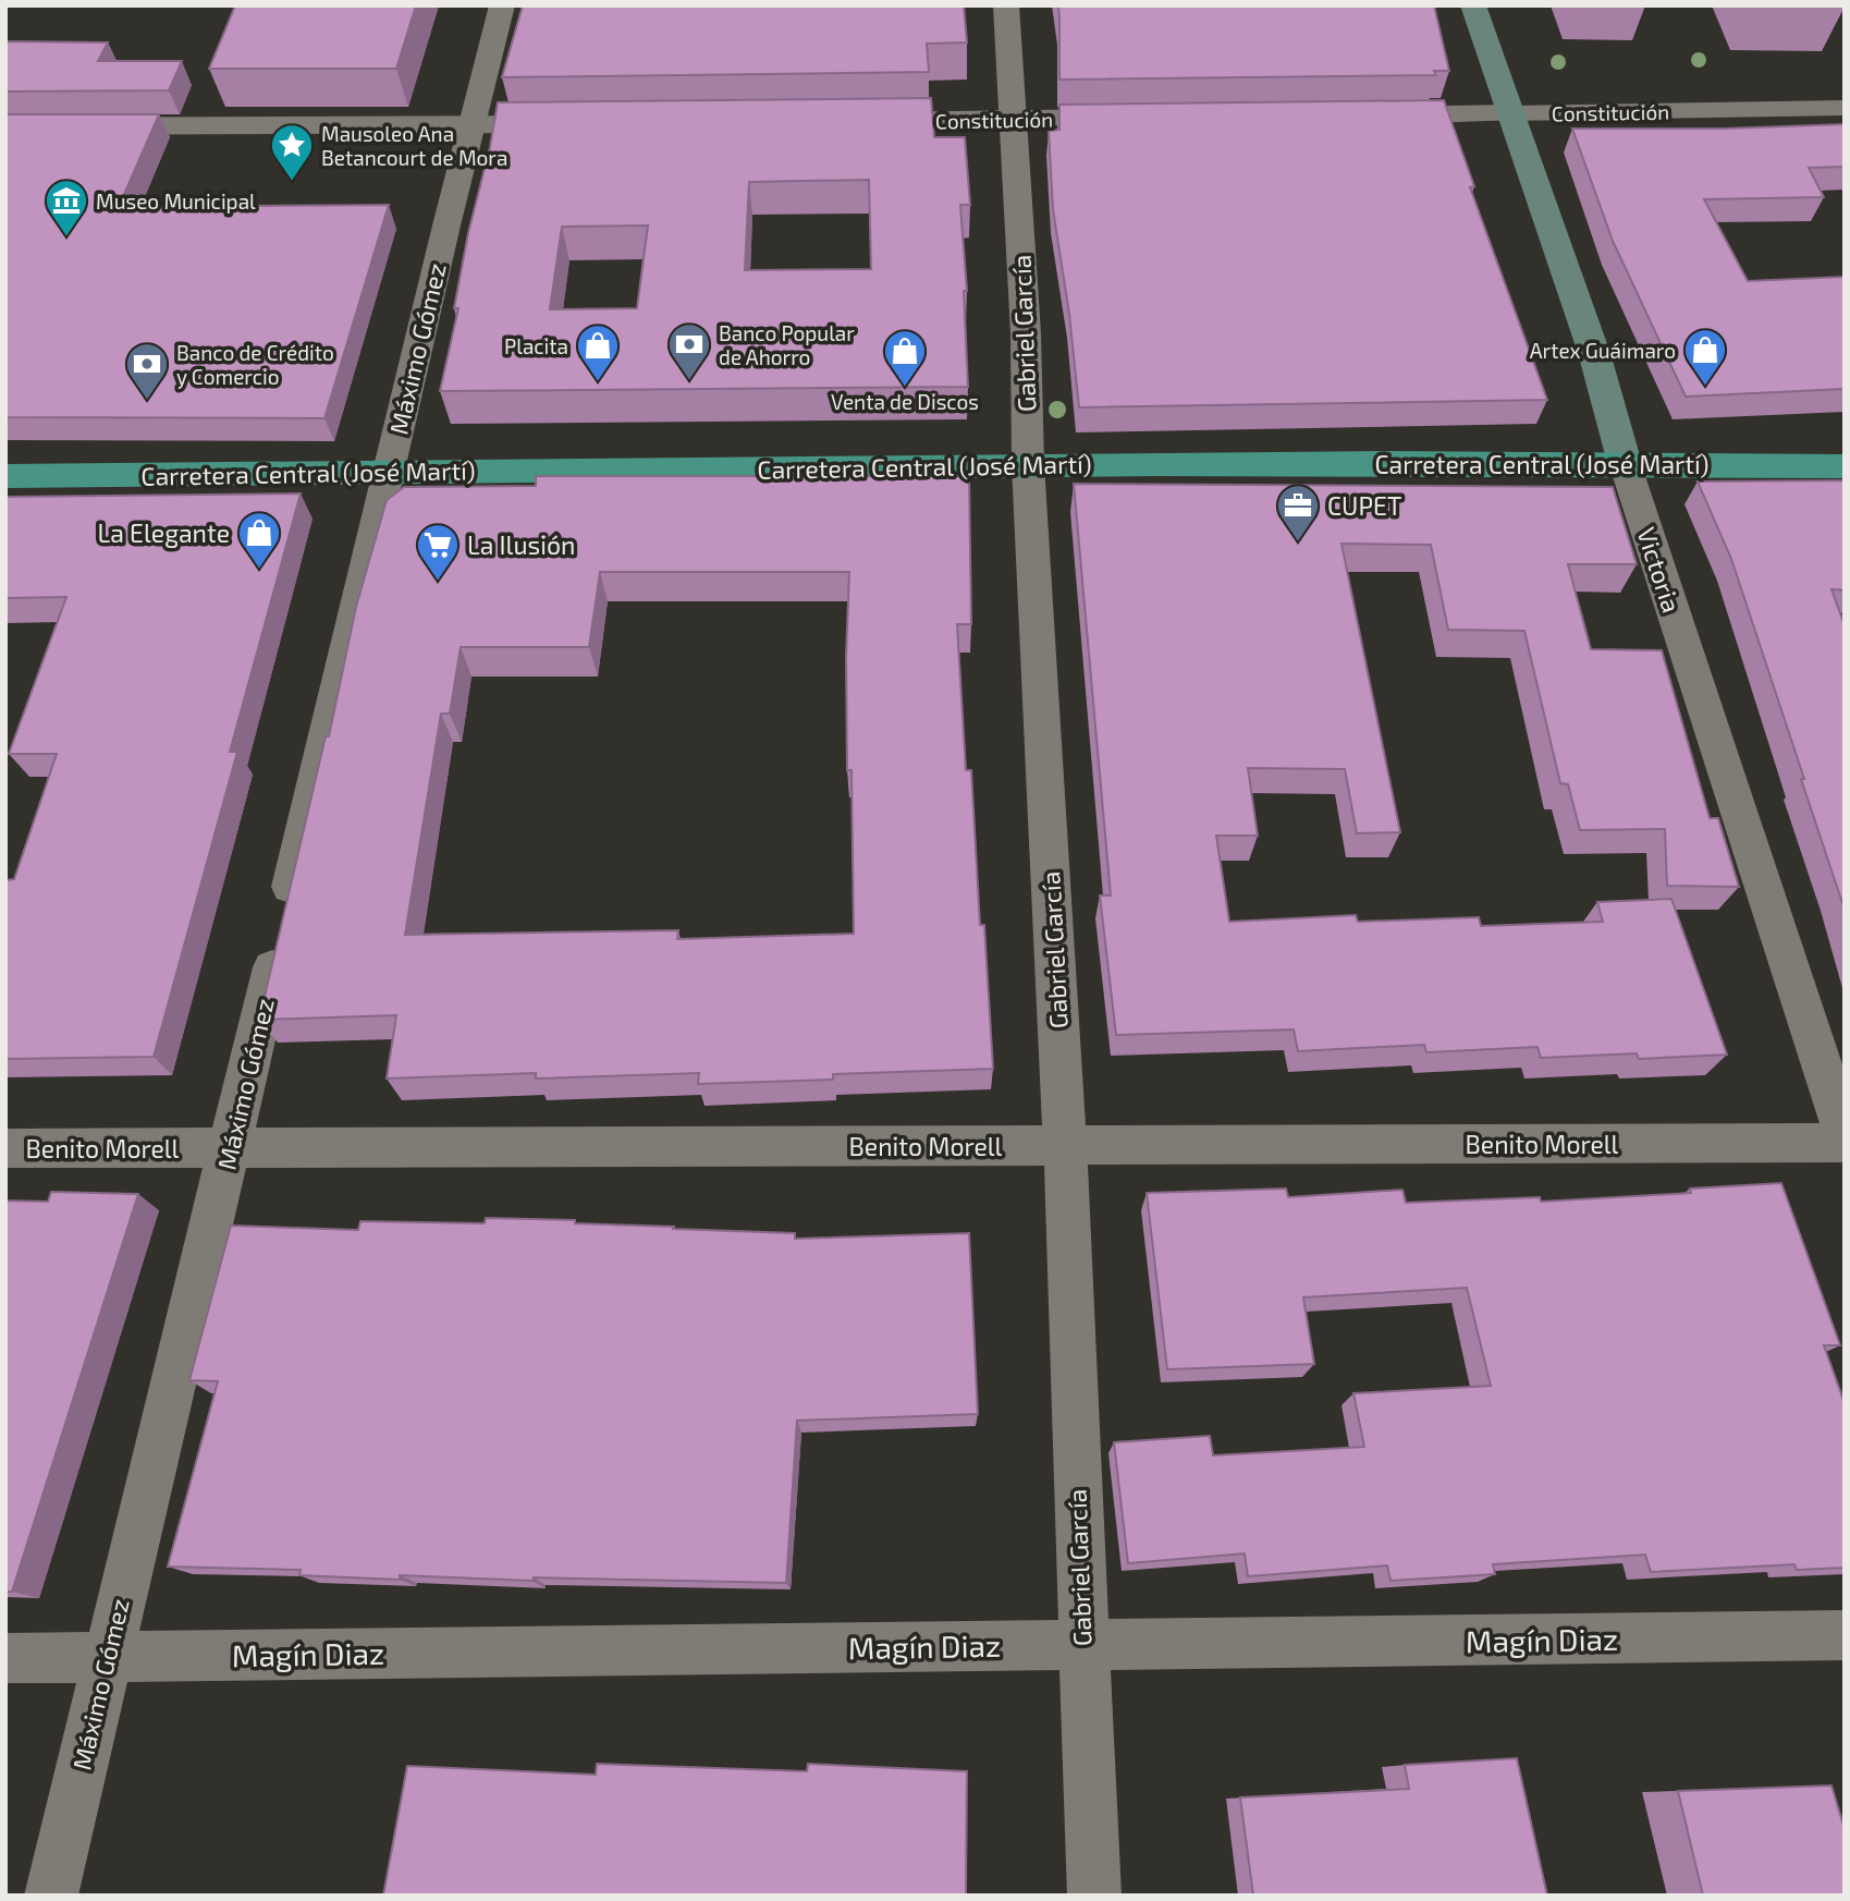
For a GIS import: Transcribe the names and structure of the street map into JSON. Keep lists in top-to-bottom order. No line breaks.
{"streets":{"highway":["Carretera Central (José Martí)"],"main road":["Victoria"],"street":["Constitución","Gabriel García","Máximo Gómez","Benito Morell","Magín Diaz"]},"crossings":[["Constitución","Gabriel García"],["Constitución","Victoria"],["Gabriel García","Carretera Central (José Martí)"],["Gabriel García","Benito Morell"],["Gabriel García","Magín Diaz"],["Máximo Gómez","Carretera Central (José Martí)"],["Máximo Gómez","Benito Morell"],["Máximo Gómez","Magín Diaz"],["Carretera Central (José Martí)","Victoria"]],"places":{"place":["Mausoleo Ana Betancourt de Mora"],"museum":["Museo Municipal"],"bank":["Banco Popular de Ahorro","Banco de Crédito y Comercio"],"shop":["Placita","Artex Guáimaro","Venta de Discos","La Elegante"],"office":["CUPET"],"supermarket":["La Ilusión"]}}
